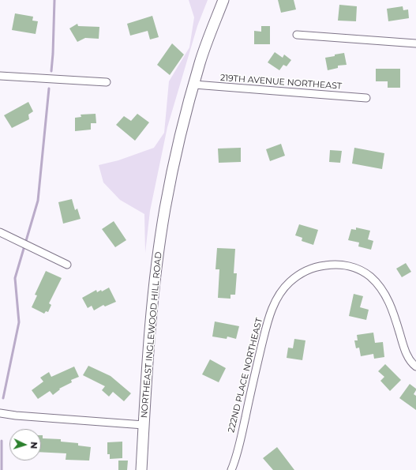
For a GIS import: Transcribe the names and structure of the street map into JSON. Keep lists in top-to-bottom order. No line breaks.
{"streets":{"street":["219TH AVENUE NORTHEAST","NORTHEAST INGLEWOOD HILL ROAD","222ND PLACE NORTHEAST"]},"crossings":[["219TH AVENUE NORTHEAST","NORTHEAST INGLEWOOD HILL ROAD"]],"north":"right"}
